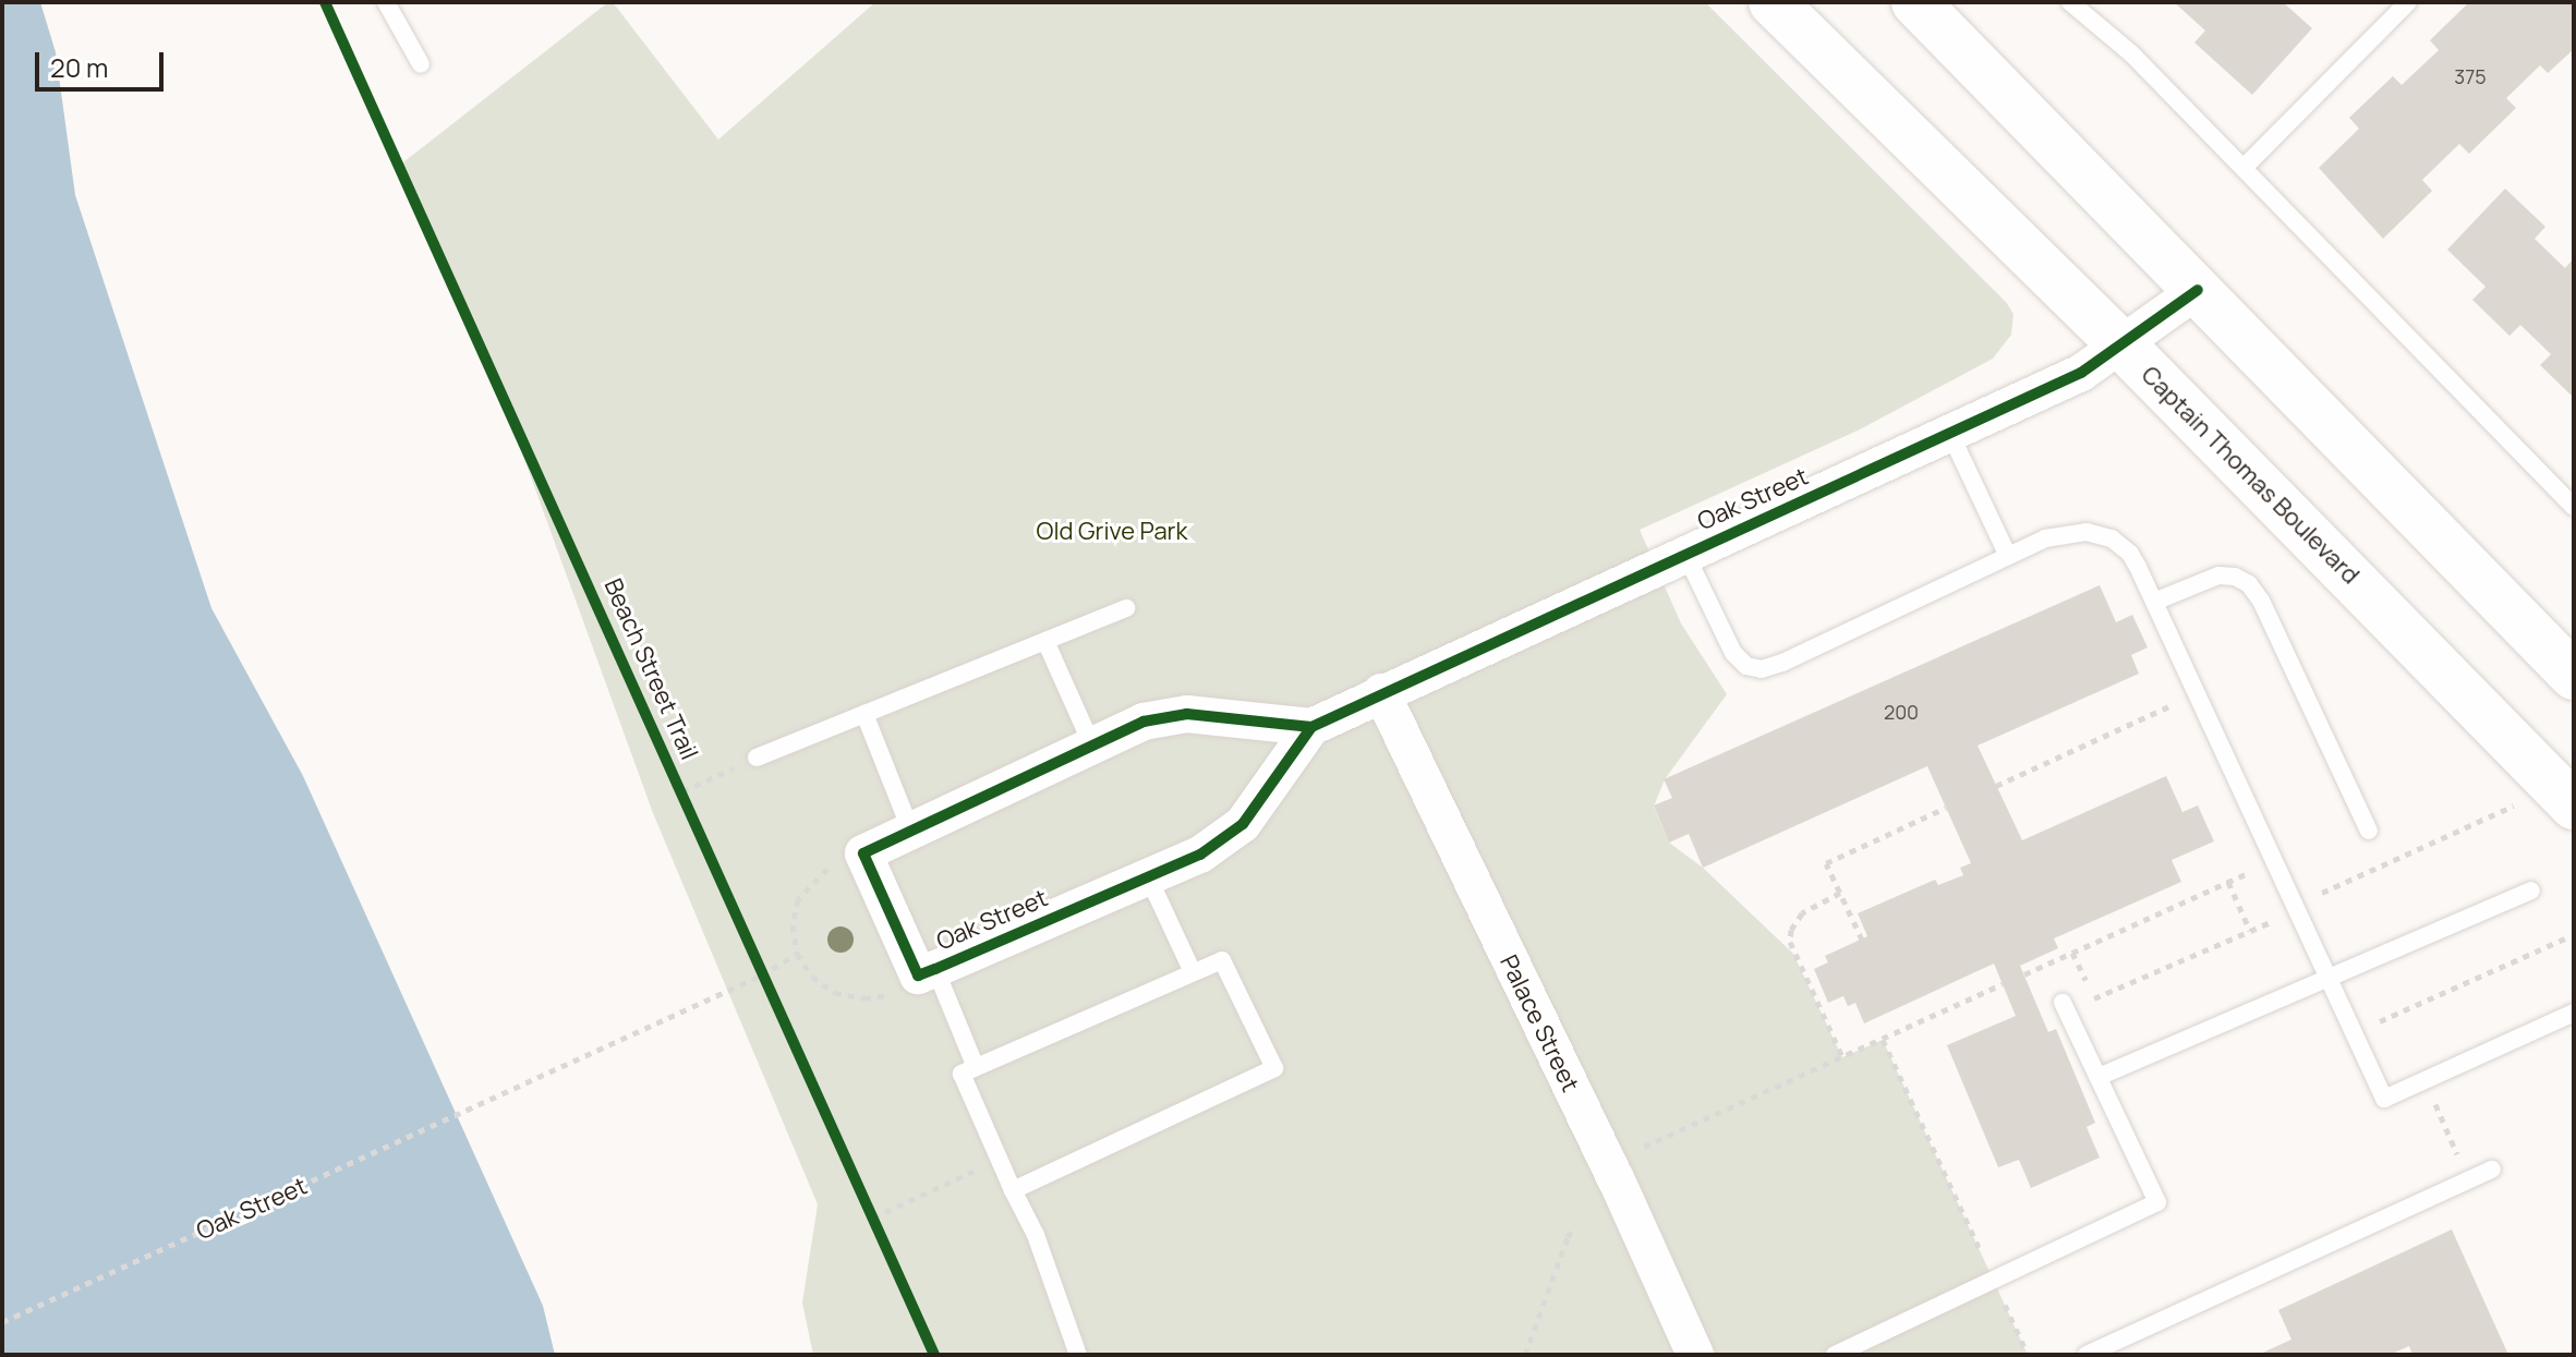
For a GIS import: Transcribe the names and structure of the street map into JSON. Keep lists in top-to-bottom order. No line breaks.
{"streets":{"main road":["Captain Thomas Boulevard"],"street":["Oak Street","Palace Street"],"cycle path":["Beach Street Trail"]},"crossings":[["Captain Thomas Boulevard","Oak Street"],["Oak Street","Palace Street"]],"parks":["Old Grive Park"],"house_numbers":["375","200"],"scale_bar":"20 m"}
